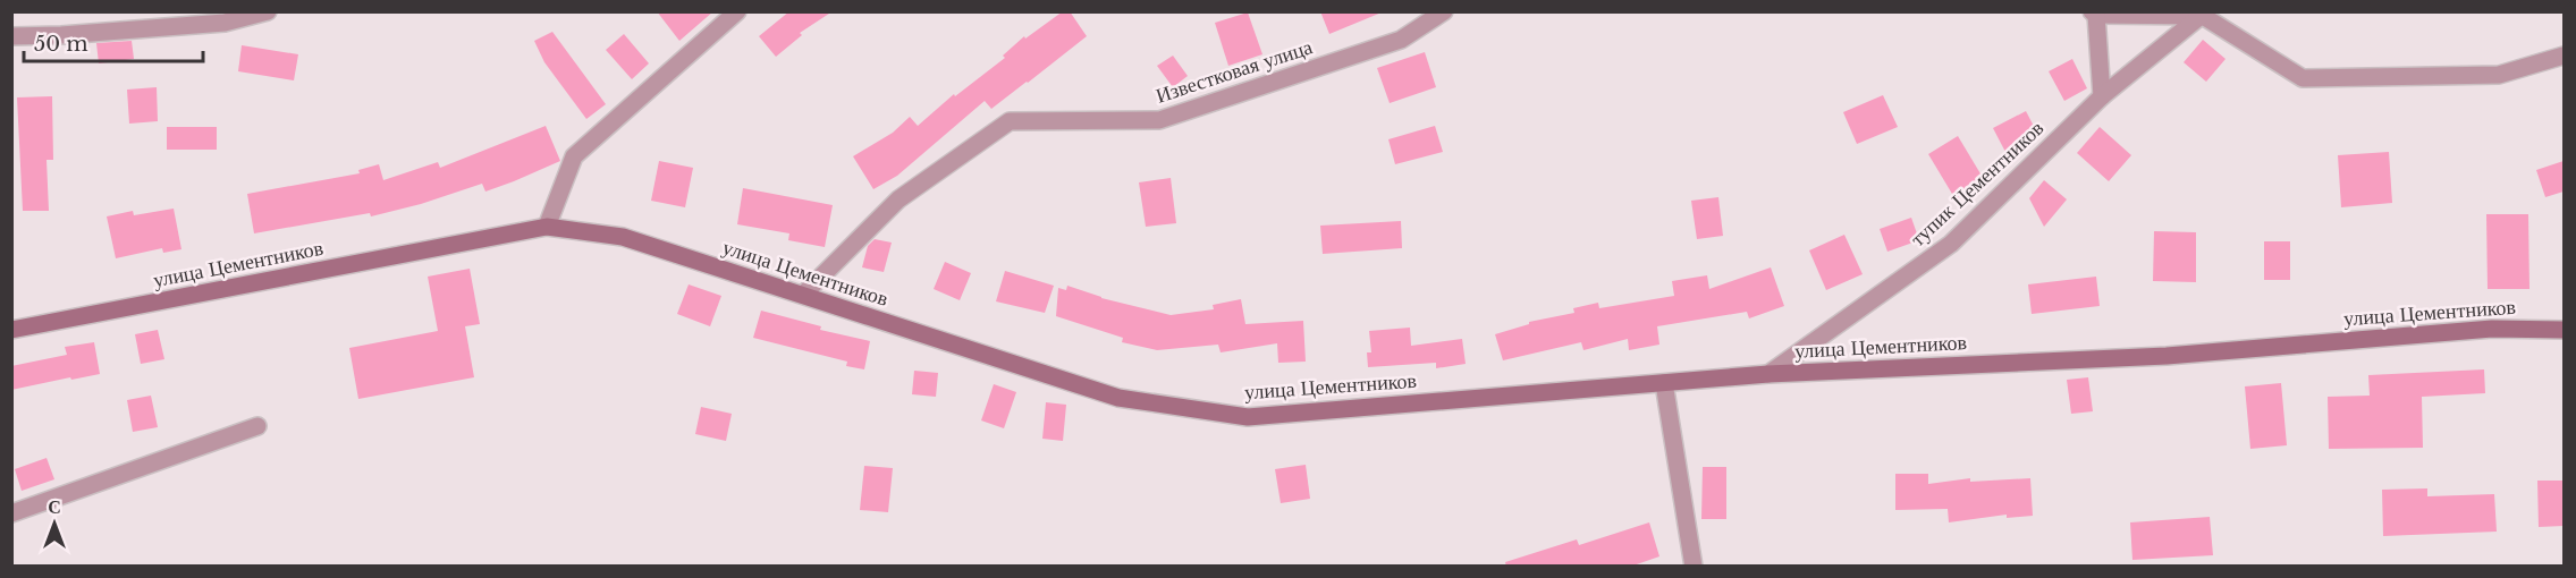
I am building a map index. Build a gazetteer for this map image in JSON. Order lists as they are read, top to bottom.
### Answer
{
  "streets": {
    "street": ["Известковая улица", "тупик Цементников", "улица Цементников"]
  },
  "crossings": [
    ["Известковая улица", "улица Цементников"],
    ["тупик Цементников", "улица Цементников"]
  ],
  "scale_bar": "50 m",
  "north": "top"
}
